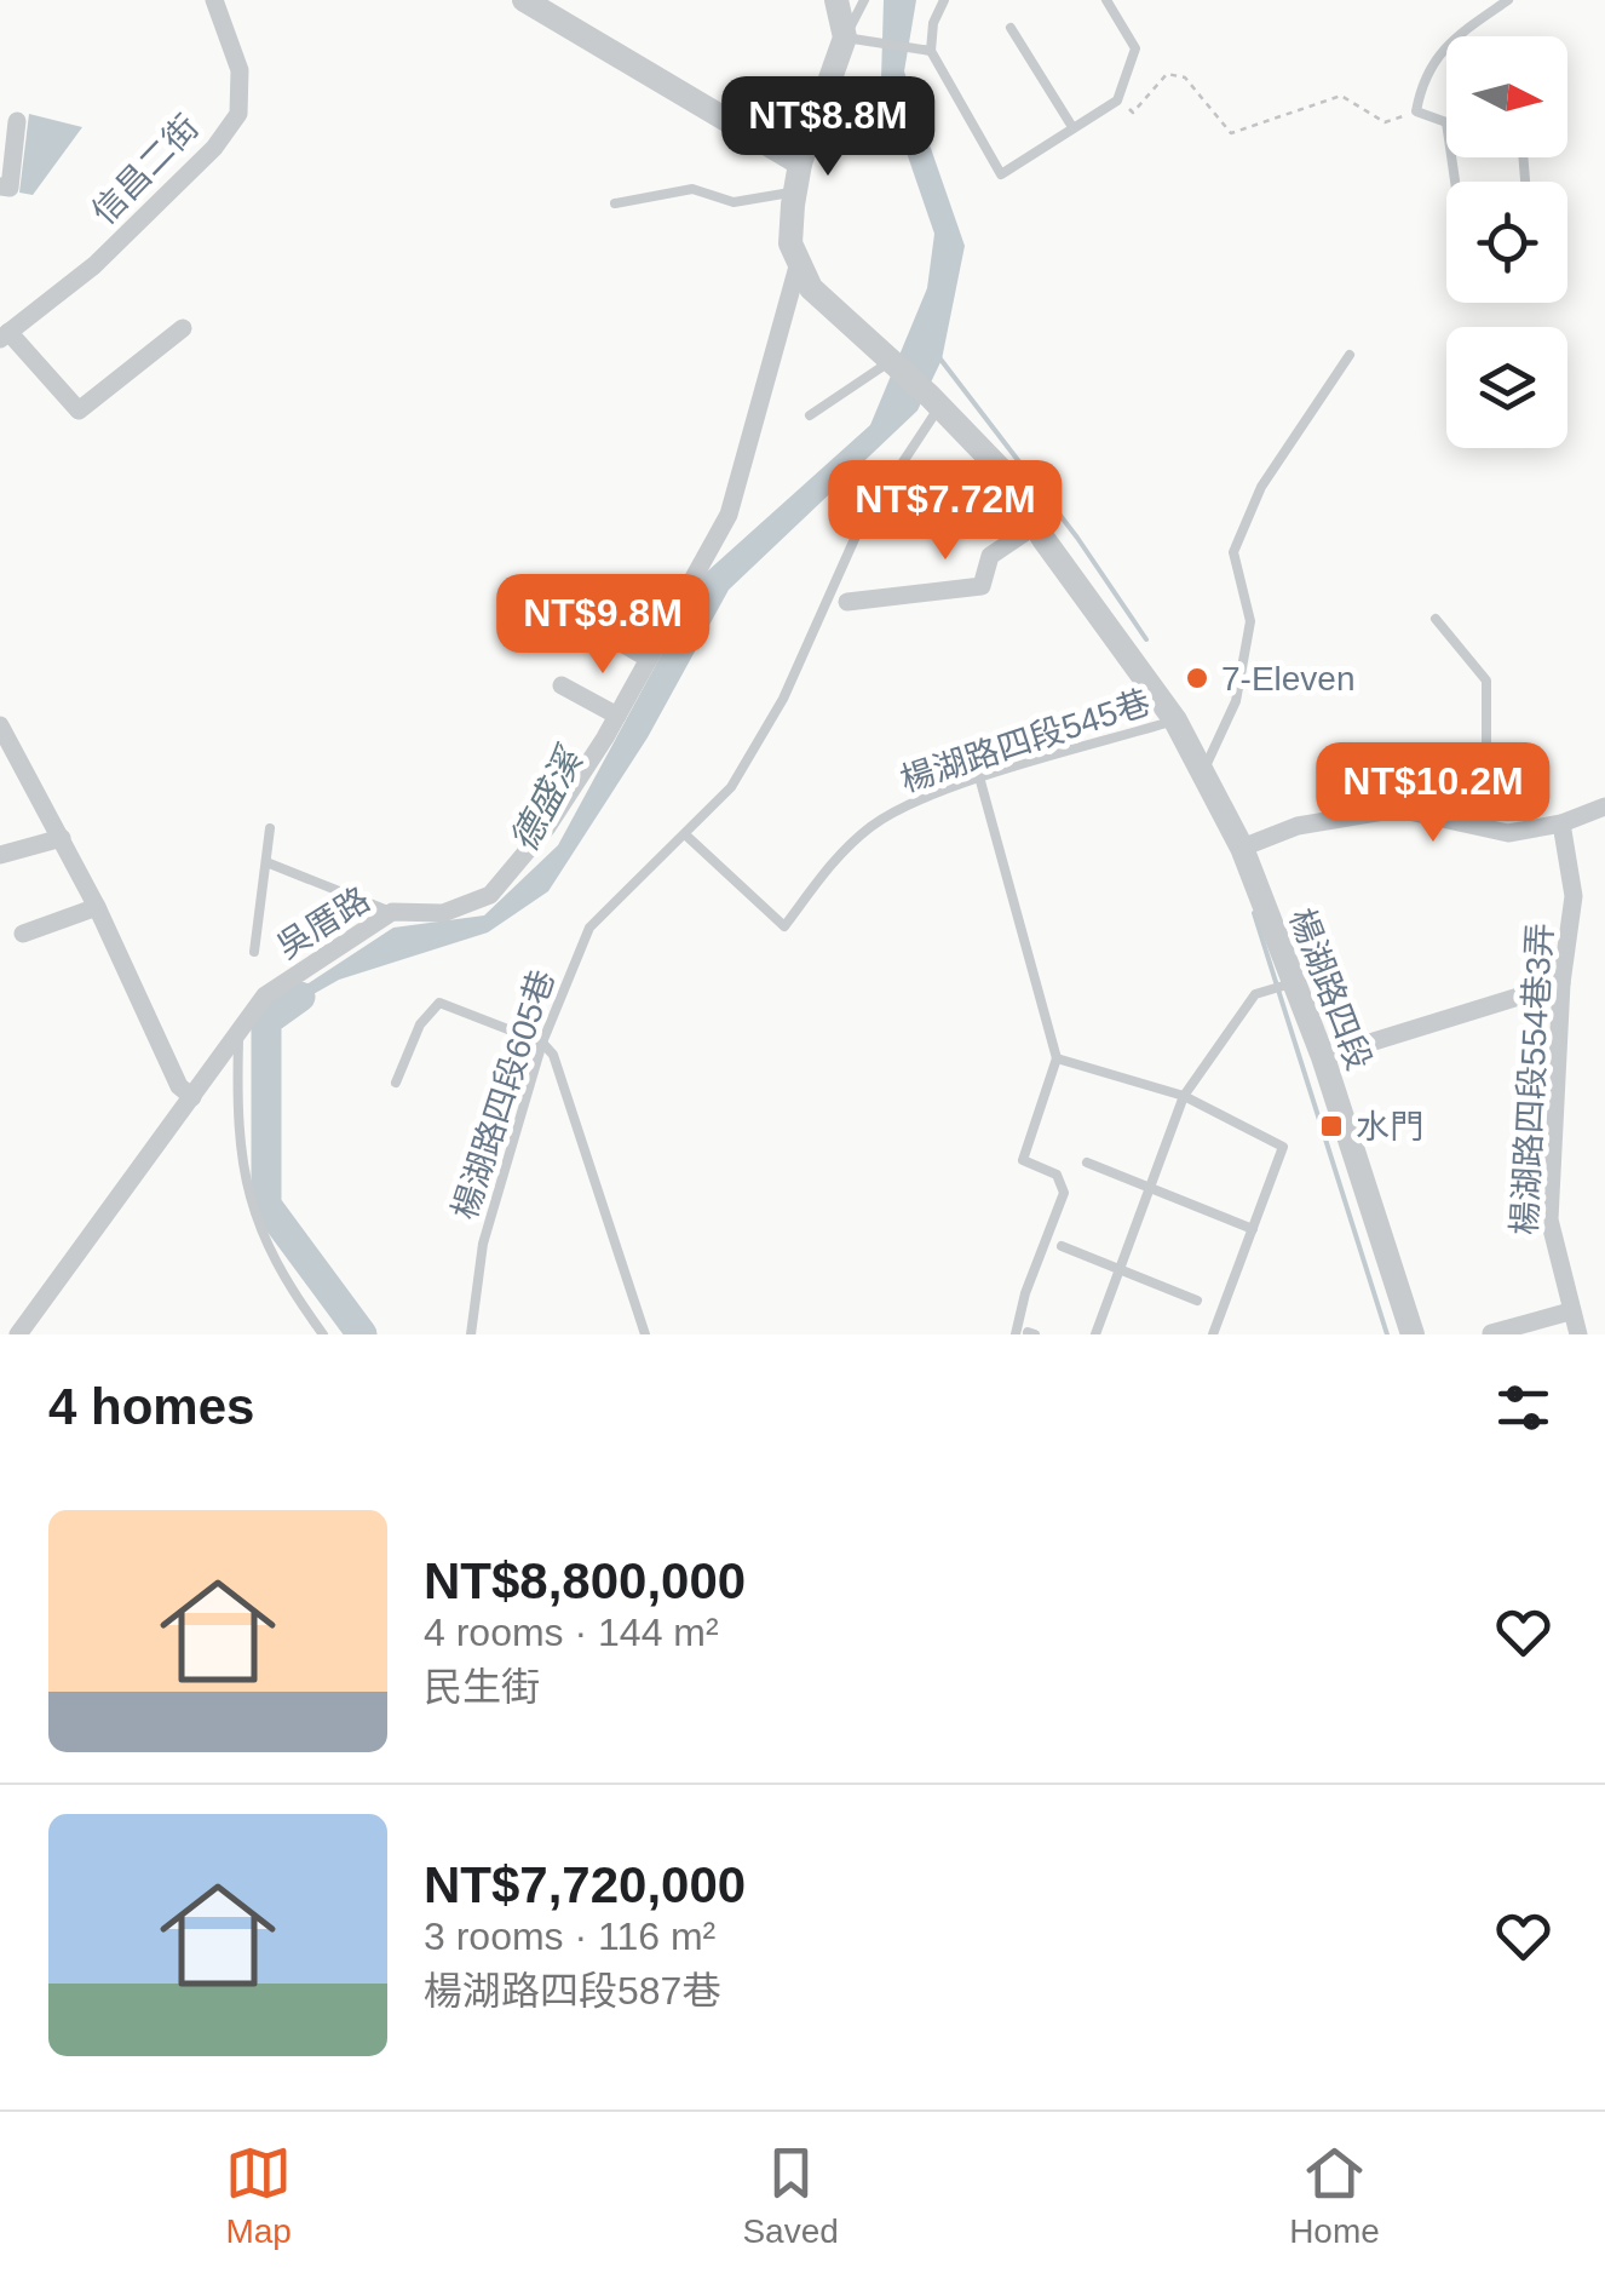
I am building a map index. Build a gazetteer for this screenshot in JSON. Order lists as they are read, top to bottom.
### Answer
{
  "streets": {
    "street": [
      "信昌二街",
      "吳厝路",
      "楊湖路四段",
      "楊湖路四段554巷3弄"
    ],
    "lane": ["楊湖路四段545巷", "楊湖路四段605巷"]
  },
  "crossings": [
    ["楊湖路四段545巷", "楊湖路四段"],
    ["楊湖路四段545巷", "楊湖路四段605巷"],
    ["吳厝路", "楊湖路四段"],
    ["楊湖路四段", "楊湖路四段605巷"]
  ],
  "water": ["德盛溪"],
  "places": {
    "other": ["7-Eleven"],
    "transit": ["水門"]
  },
  "north": "right",
  "page": {
    "price": [
      "NT$8.8M",
      "NT$7.72M",
      "NT$9.8M",
      "NT$10.2M"
    ],
    "heading": "4 homes",
    "list": [
      {
        "name": "NT$8,800,000",
        "note": "4 rooms · 144 m² · 民生街"
      },
      {
        "name": "NT$7,720,000",
        "note": "3 rooms · 116 m² · 楊湖路四段587巷"
      }
    ],
    "tabs": ["Map", "Saved", "Home"]
  }
}
